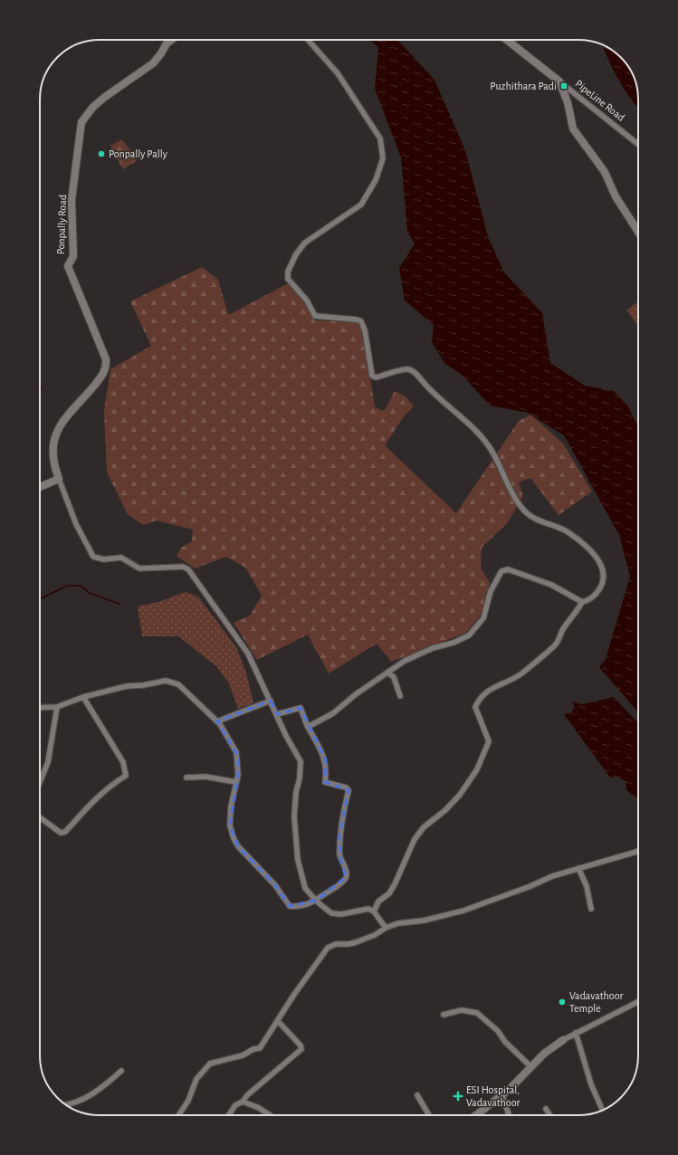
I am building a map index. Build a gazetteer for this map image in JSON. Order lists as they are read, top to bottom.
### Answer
{
  "streets": {
    "main road": ["Ponpally Road"],
    "street": ["PipeLine Road"]
  },
  "places": {
    "transit": ["Puzhithara Padi"],
    "other": ["Ponpally Pally", "Vadavathoor Temple"],
    "health": ["ESI Hospital, Vadavathoor"]
  }
}
